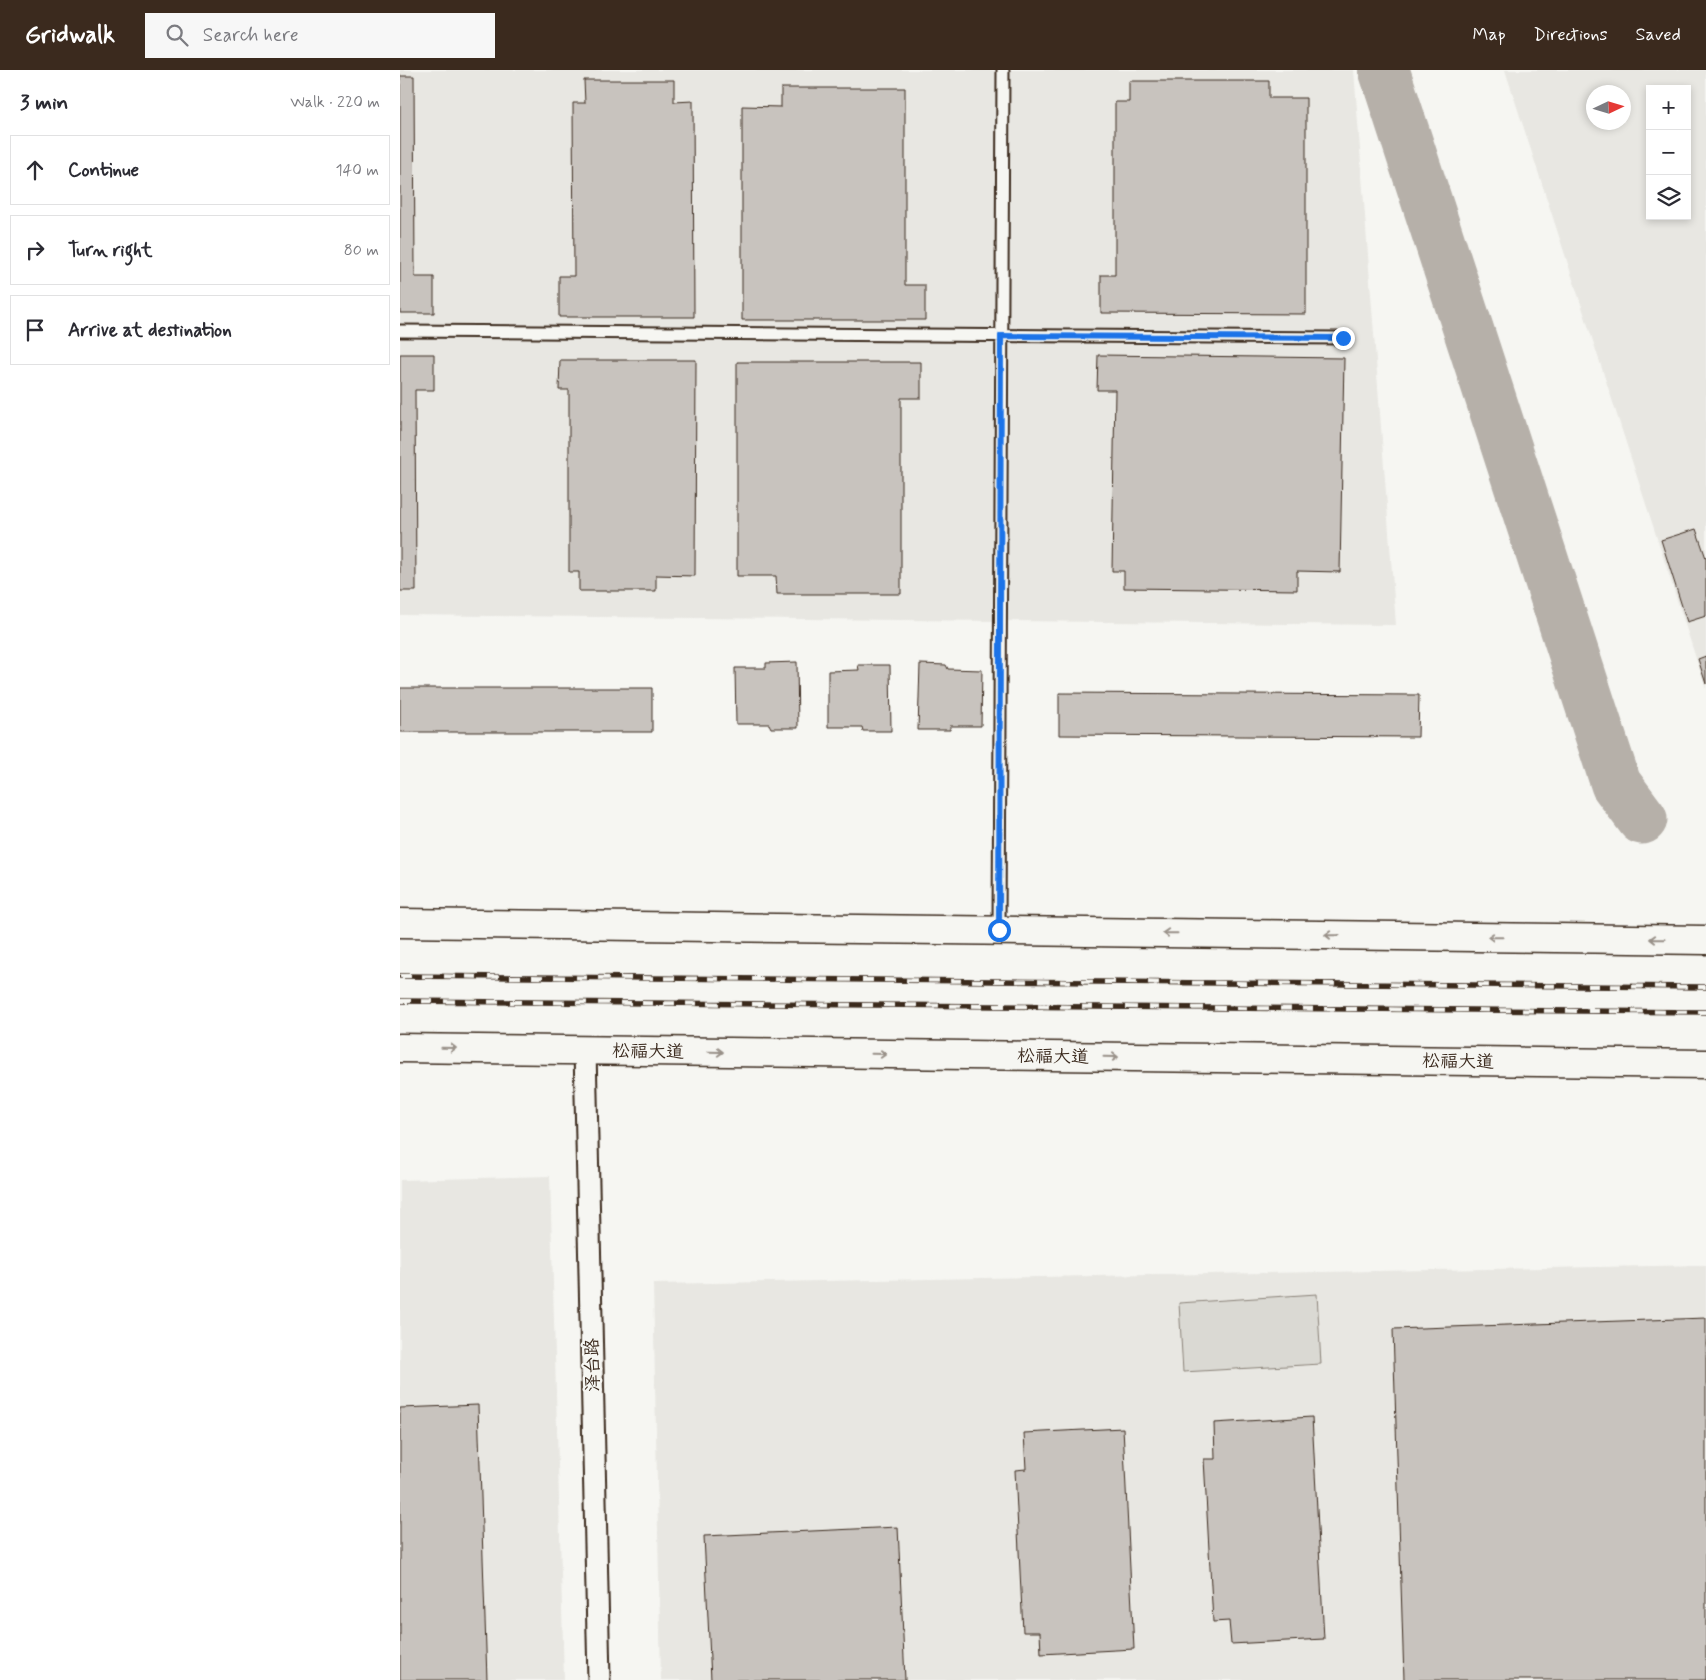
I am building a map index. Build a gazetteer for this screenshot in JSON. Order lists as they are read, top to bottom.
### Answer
{
  "streets": {
    "main road": ["松福大道"],
    "street": ["泽台路"]
  },
  "crossings": [
    ["松福大道", "泽台路"]
  ],
  "north": "right",
  "page": {
    "header": "Gridwalk",
    "search": "Search here",
    "nav": ["Map", "Directions", "Saved"],
    "heading": ["3 min", "Walk · 220 m"],
    "map_buttons": ["+", "−"],
    "list": [
      ["Continue", "140 m"],
      ["Turn right", "80 m"],
      "Arrive at destination"
    ]
  }
}
